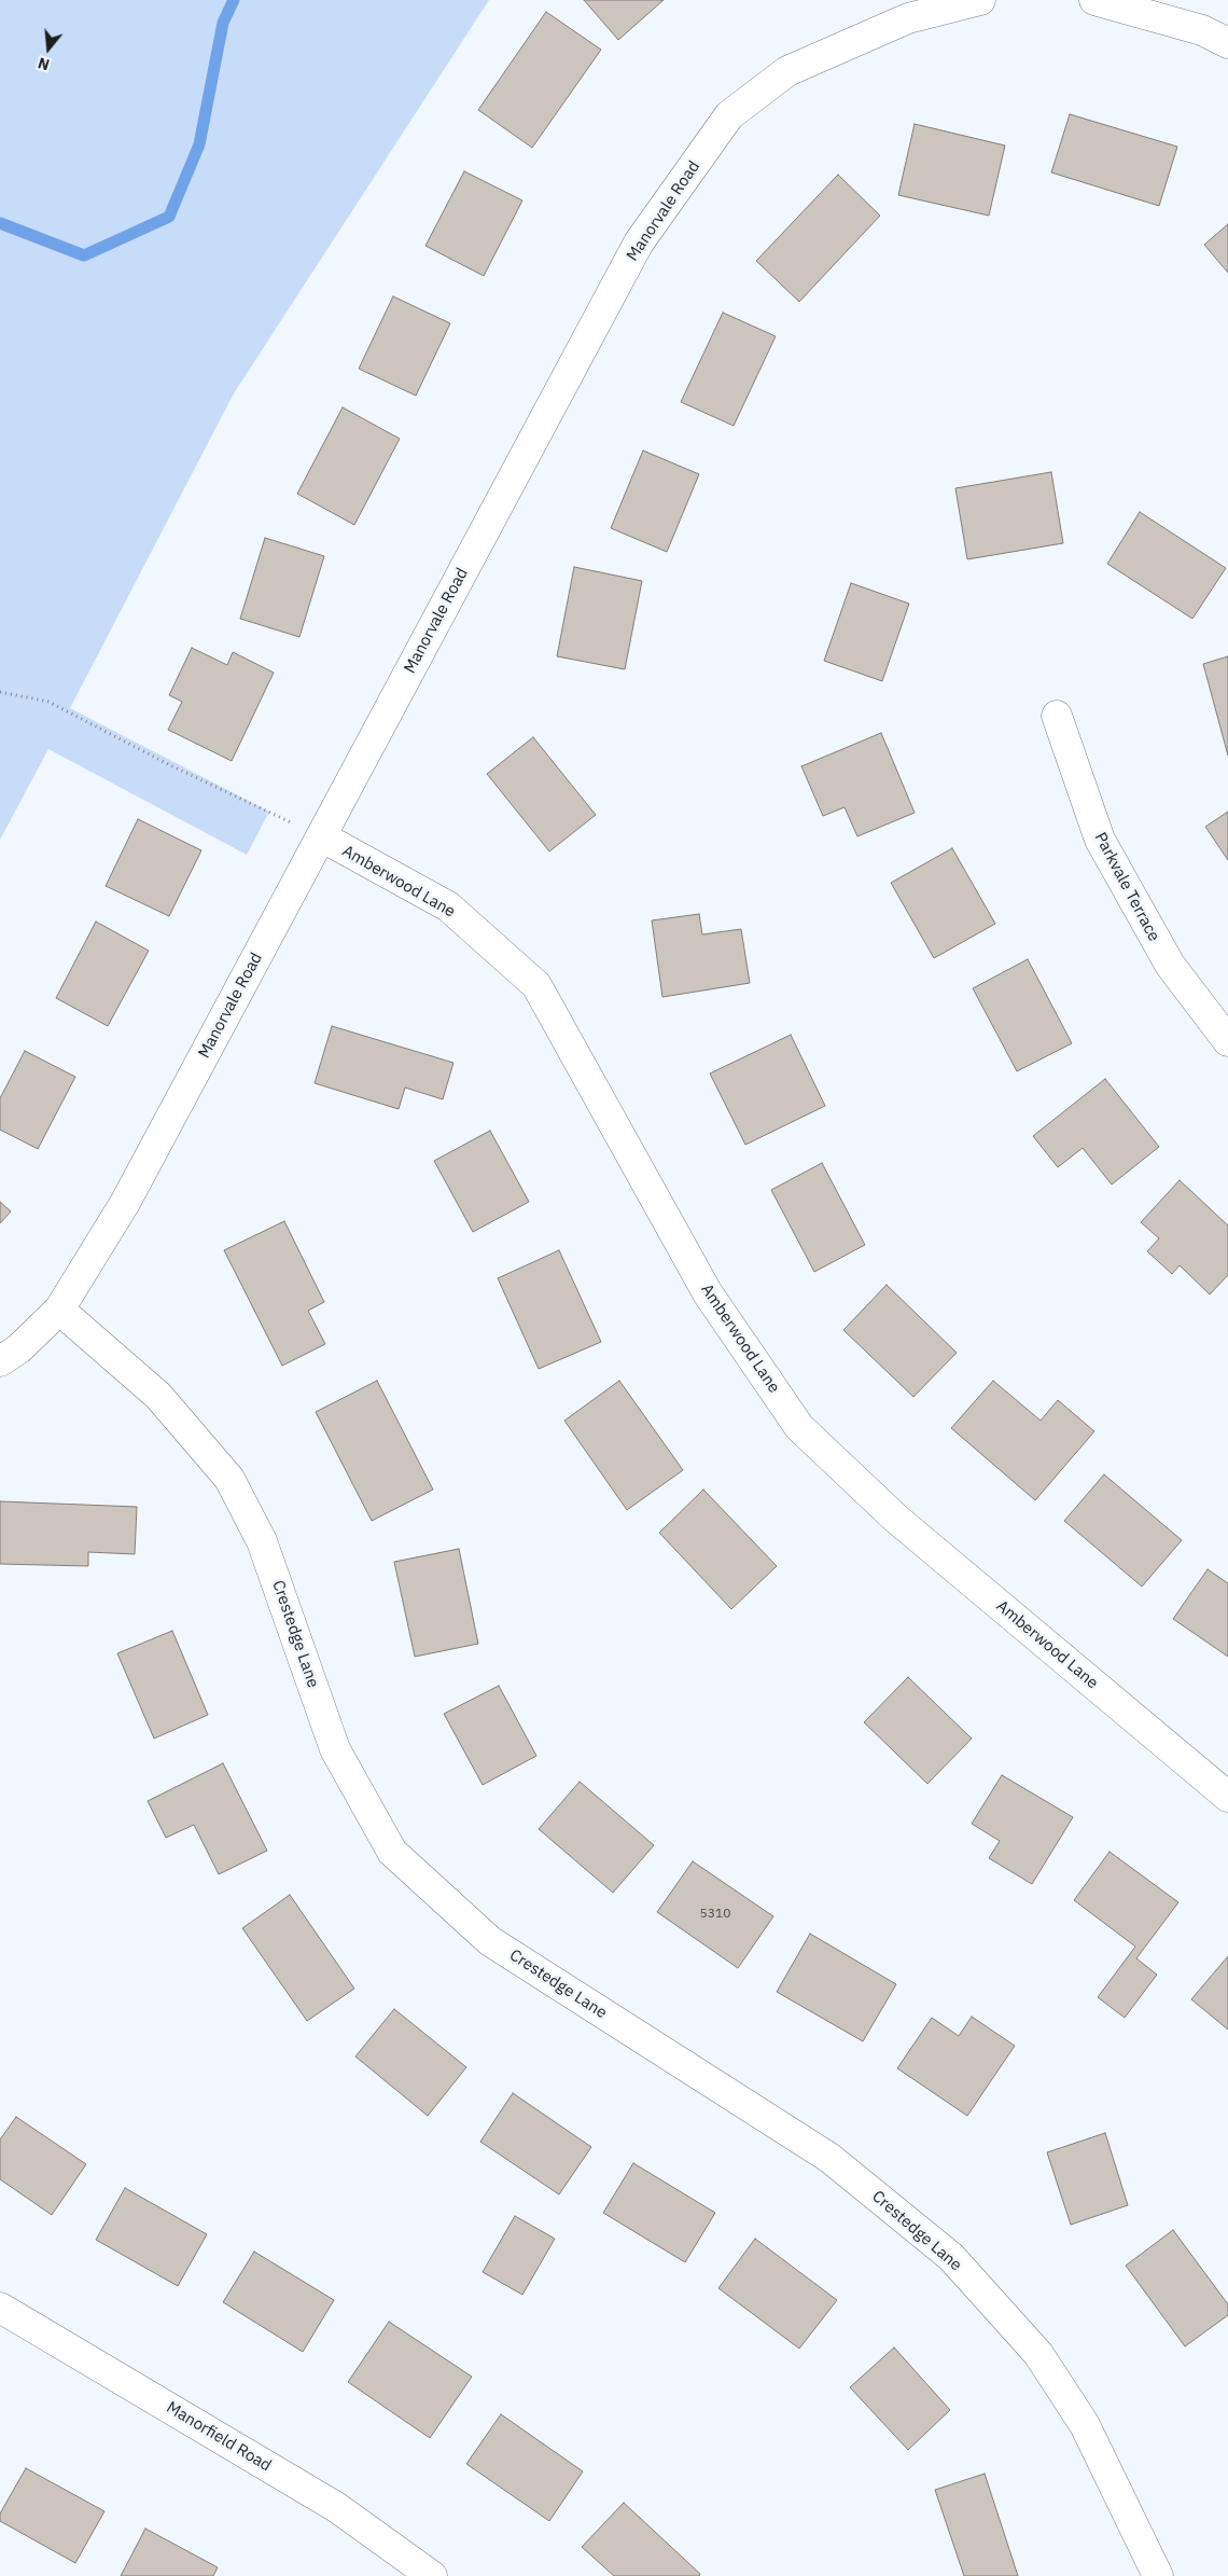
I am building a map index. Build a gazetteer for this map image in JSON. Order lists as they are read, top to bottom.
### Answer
{
  "streets": {
    "street": [
      "Manorvale Road",
      "Amberwood Lane",
      "Parkvale Terrace",
      "Crestedge Lane",
      "Manorfield Road"
    ]
  },
  "crossings": [
    ["Manorvale Road", "Amberwood Lane"],
    ["Manorvale Road", "Crestedge Lane"]
  ],
  "house_numbers": ["5310"],
  "north": "bottom"
}
